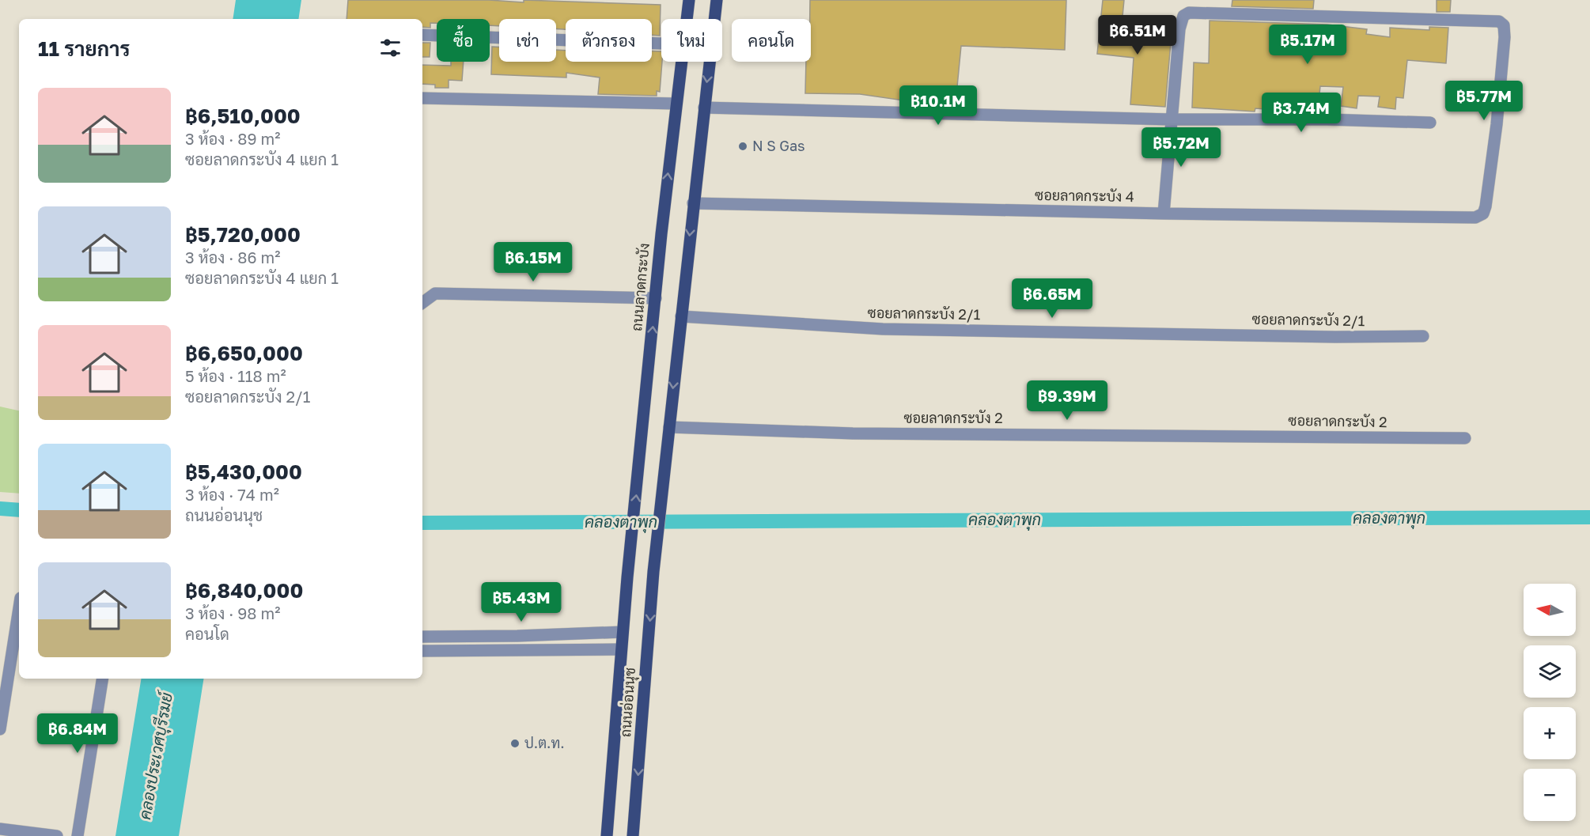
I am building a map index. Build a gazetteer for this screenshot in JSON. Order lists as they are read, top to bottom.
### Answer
{
  "streets": {
    "main road": ["ถนนลาดกระบัง", "ถนนอ่อนนุช"],
    "street": ["ซอยลาดกระบัง 4", "ซอยลาดกระบัง 2/1", "ซอยลาดกระบัง 2"]
  },
  "crossings": [
    ["ถนนลาดกระบัง", "ถนนอ่อนนุช"],
    ["ซอยลาดกระบัง 2", "ถนนอ่อนนุช"]
  ],
  "water": ["คลองตาพุก", "คลองประเวศบุรีรมย์"],
  "places": ["N S Gas", "ป.ต.ท."],
  "north": "left",
  "page": {
    "price": [
      "฿6.51M",
      "฿5.17M",
      "฿5.77M",
      "฿10.1M",
      "฿3.74M",
      "฿5.72M",
      "฿6.15M",
      "฿6.65M",
      "฿9.39M",
      "฿5.43M",
      "฿6.84M"
    ],
    "chip": [
      "ซื้อ",
      "เช่า",
      "ตัวกรอง",
      "ใหม่",
      "คอนโด"
    ],
    "heading": "11 รายการ",
    "list": [
      {
        "name": "฿6,510,000",
        "note": "3 ห้อง · 89 m² · ซอยลาดกระบัง 4 แยก 1"
      },
      {
        "name": "฿5,720,000",
        "note": "3 ห้อง · 86 m² · ซอยลาดกระบัง 4 แยก 1"
      },
      {
        "name": "฿6,650,000",
        "note": "5 ห้อง · 118 m² · ซอยลาดกระบัง 2/1"
      },
      {
        "name": "฿5,430,000",
        "note": "3 ห้อง · 74 m² · ถนนอ่อนนุช"
      },
      {
        "name": "฿6,840,000",
        "note": "3 ห้อง · 98 m² · คอนโด"
      }
    ],
    "map_buttons": ["+", "−"]
  }
}
